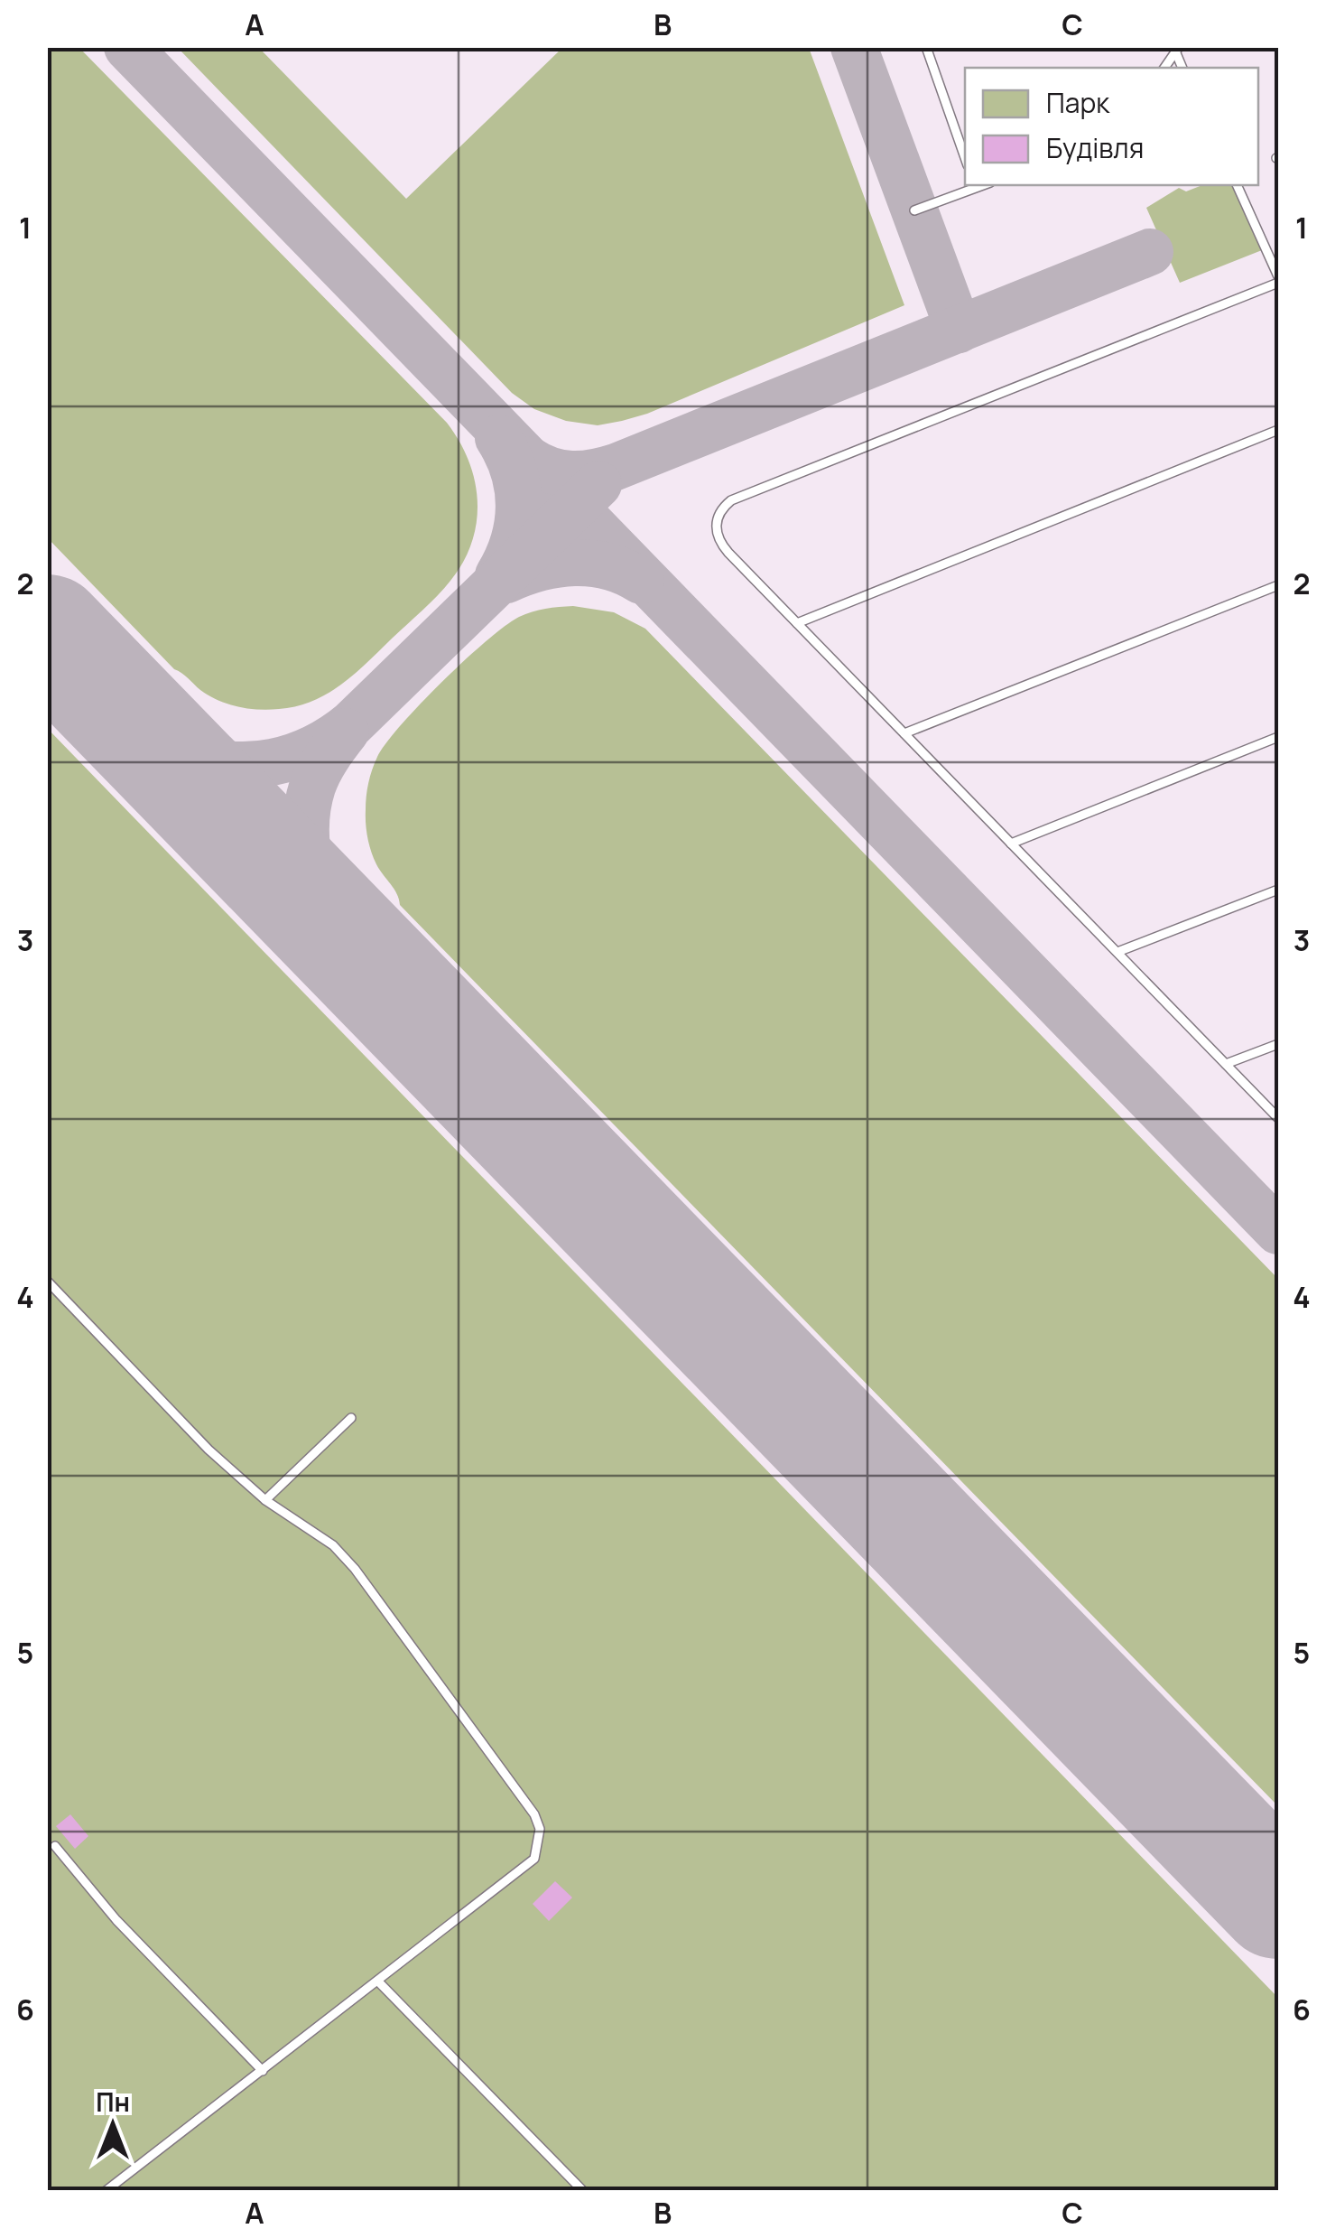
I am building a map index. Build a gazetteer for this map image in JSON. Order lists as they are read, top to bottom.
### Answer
{
  "legend": ["Парк", "Будівля"],
  "north": "top",
  "grid": {
    "columns": ["A", "B", "C"],
    "rows": [
      "1",
      "2",
      "3",
      "4",
      "5",
      "6"
    ]
  }
}
